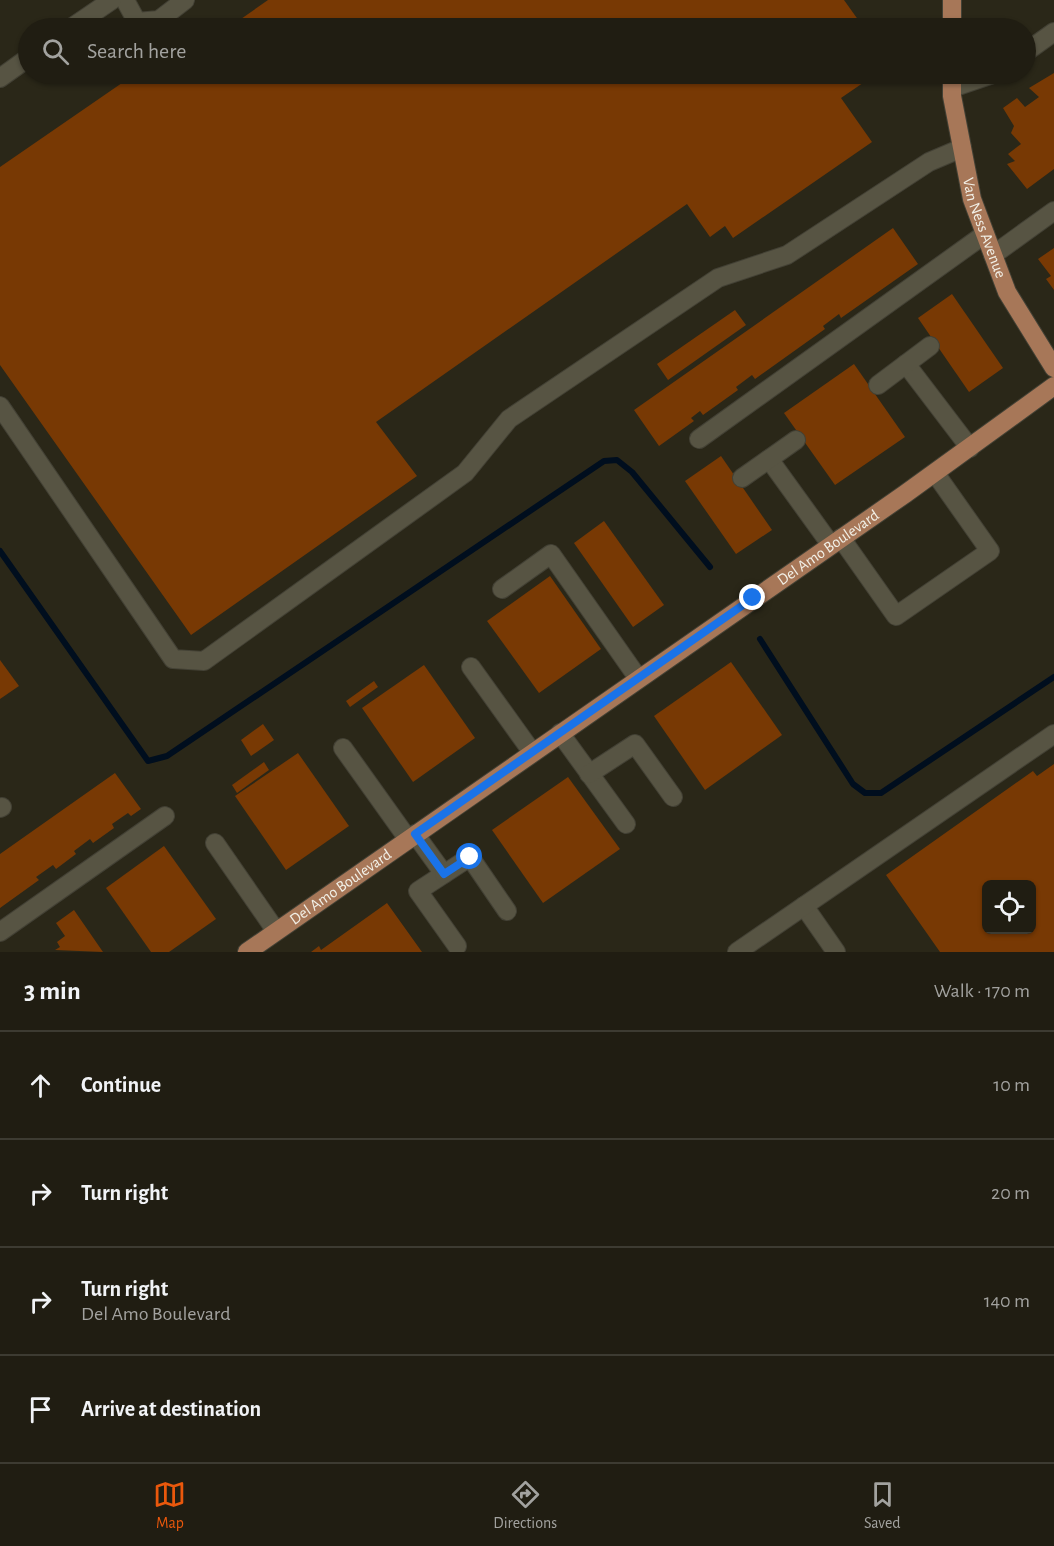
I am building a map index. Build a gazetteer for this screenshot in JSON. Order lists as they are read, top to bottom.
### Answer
{
  "streets": {
    "main road": ["Van Ness Avenue", "Del Amo Boulevard"]
  },
  "page": {
    "search": "Search here",
    "heading": ["3 min", "Walk · 170 m"],
    "list": [
      ["Continue", "10 m"],
      ["Turn right", "20 m"],
      ["Turn right", "Del Amo Boulevard", "140 m"],
      "Arrive at destination"
    ],
    "nav": ["Map", "Directions", "Saved"]
  }
}
